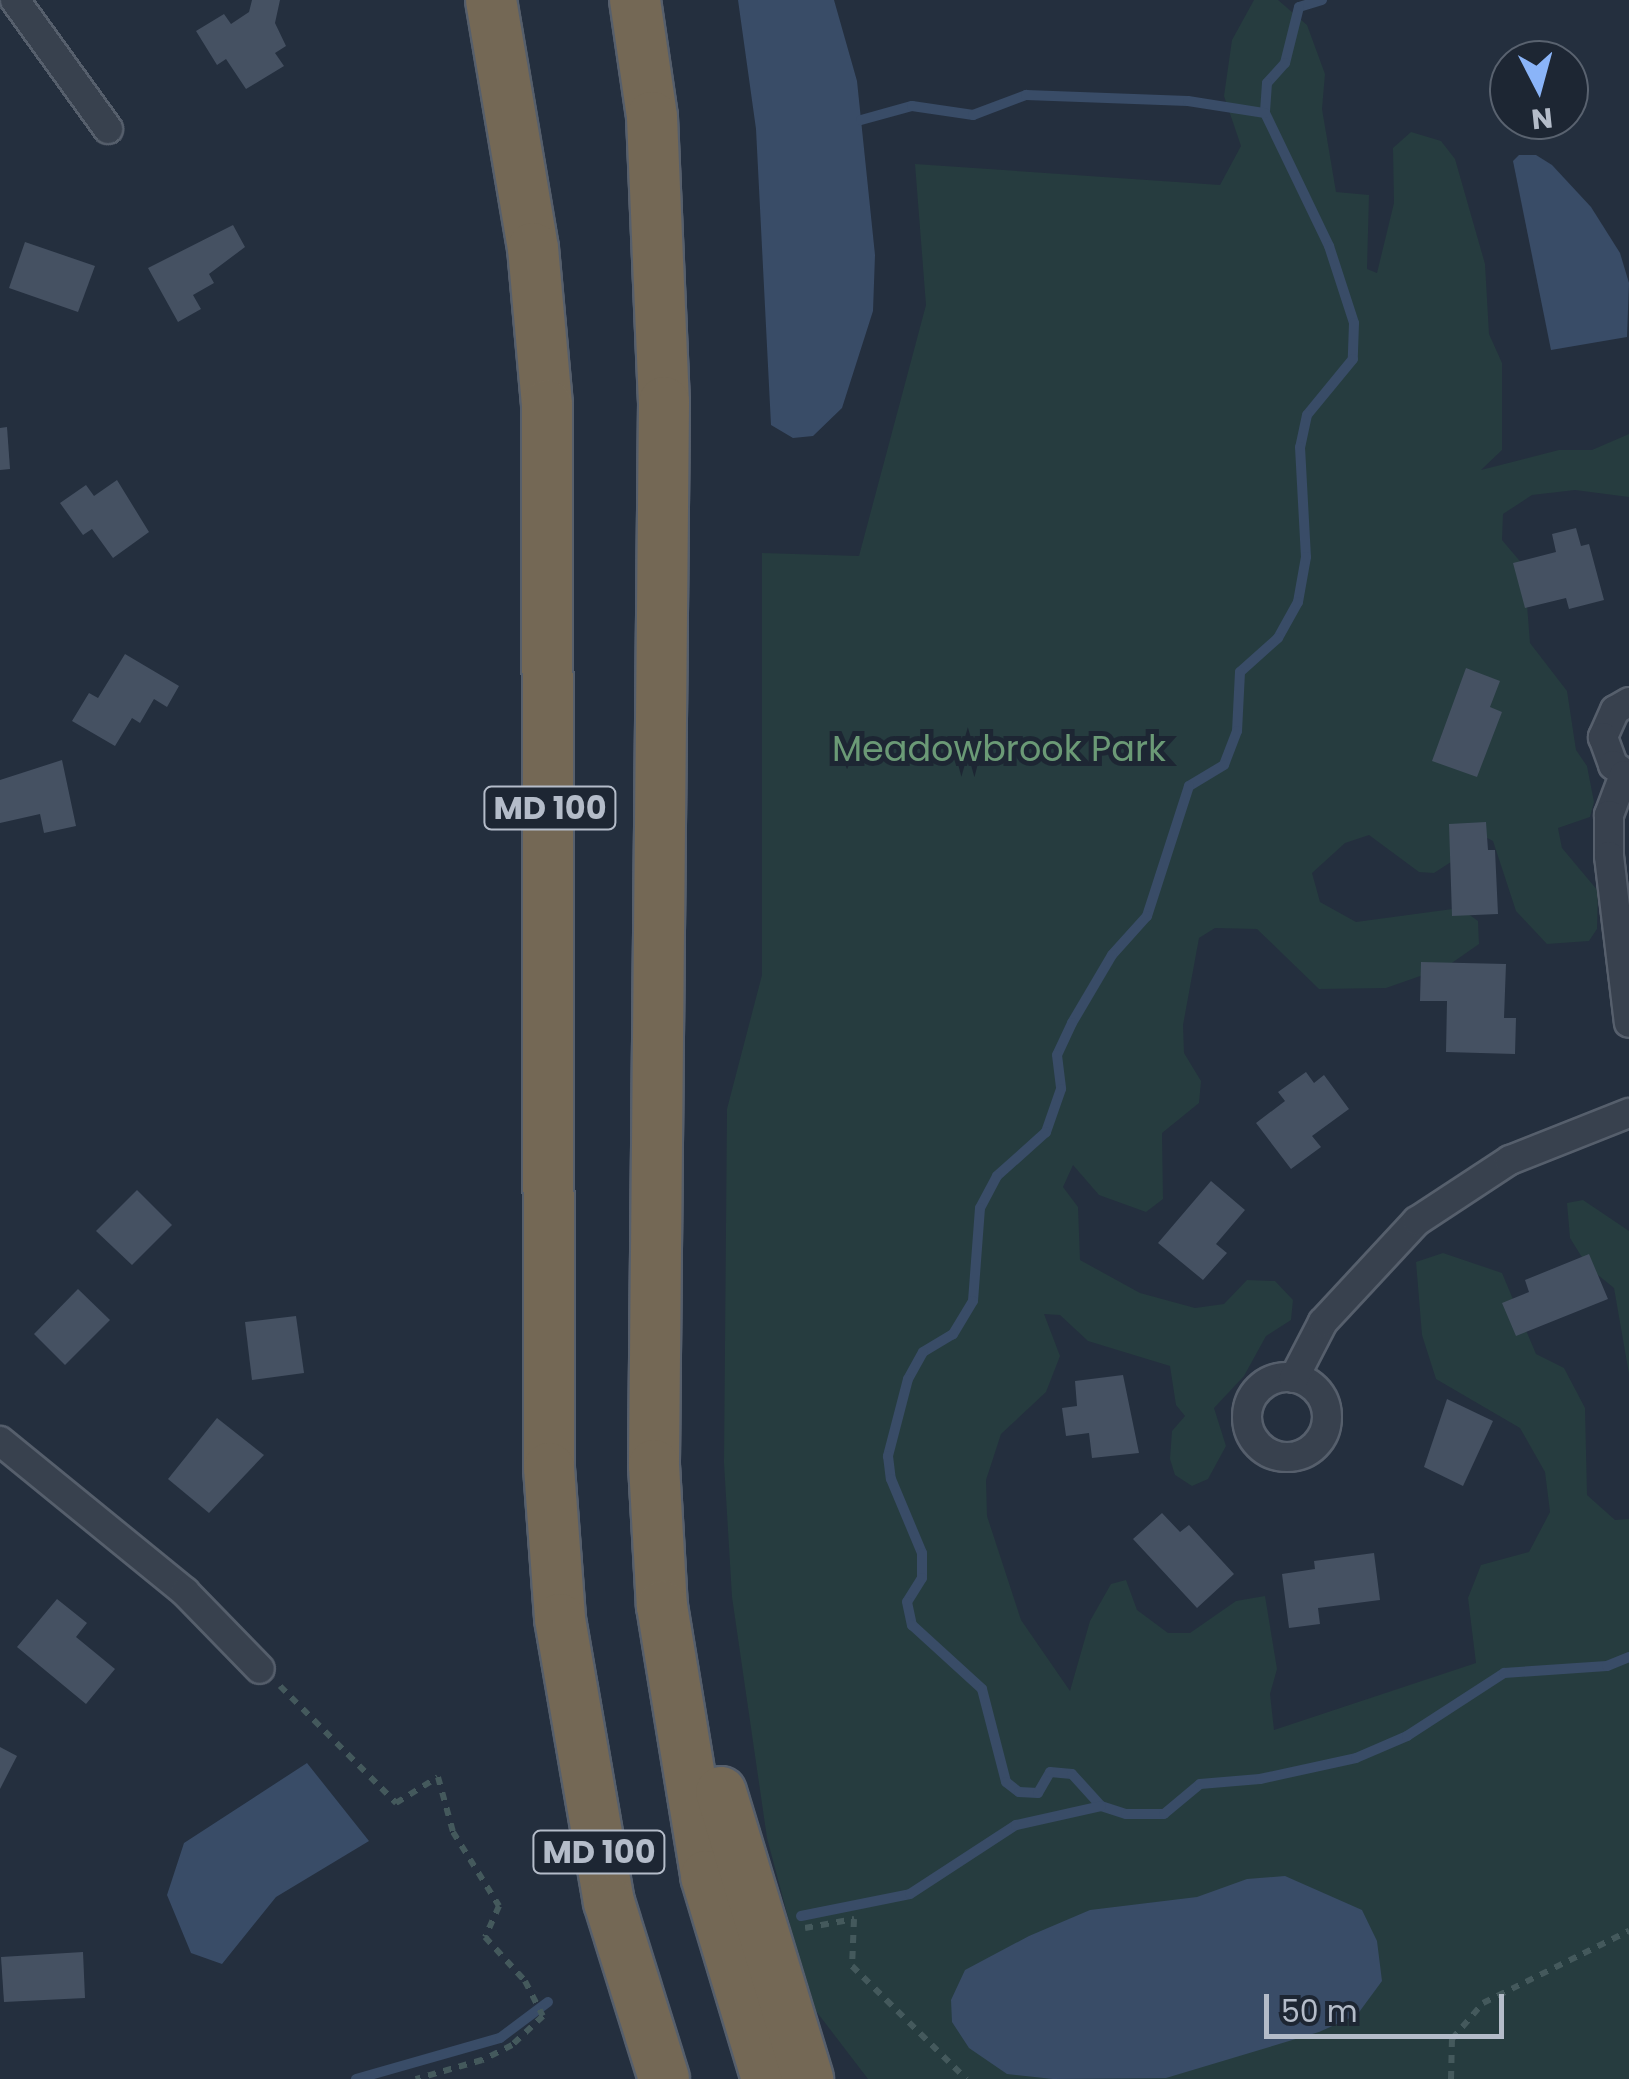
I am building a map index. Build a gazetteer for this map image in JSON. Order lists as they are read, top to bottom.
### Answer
{
  "streets": {
    "highway": ["MD 100"]
  },
  "parks": ["Meadowbrook Park"],
  "scale_bar": "50 m",
  "north": "bottom"
}
